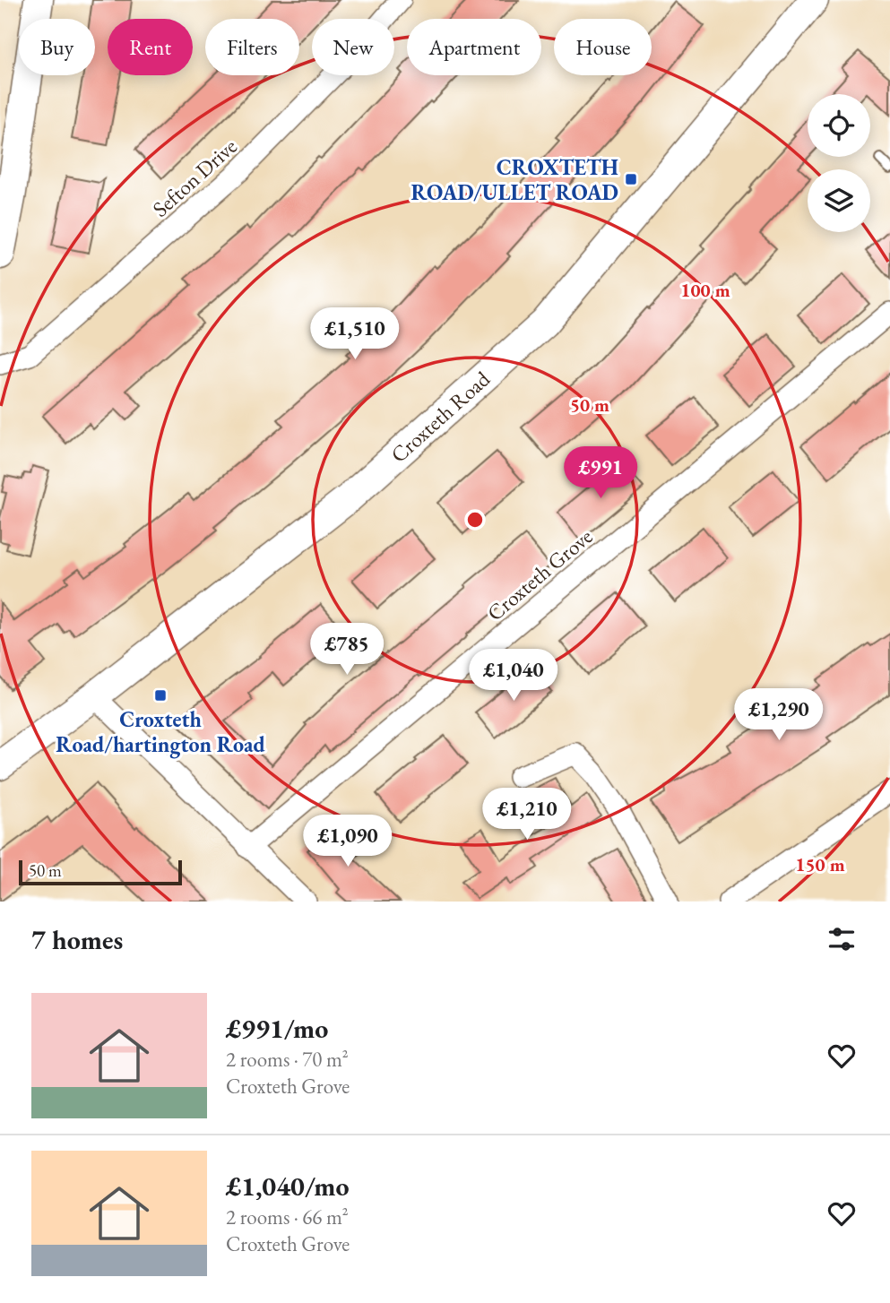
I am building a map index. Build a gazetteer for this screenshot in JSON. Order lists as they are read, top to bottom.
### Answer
{
  "streets": {
    "main road": ["Croxteth Road"],
    "street": ["Sefton Drive", "Croxteth Grove"]
  },
  "places": {
    "transit": ["CROXTETH ROAD/ULLET ROAD", "Croxteth Road/hartington Road"]
  },
  "scale_bar": "50 m",
  "page": {
    "chip": [
      "Buy",
      "Rent",
      "Filters",
      "New",
      "Apartment",
      "House"
    ],
    "price": [
      "£1,510",
      "£991",
      "£785",
      "£1,040",
      "£1,290",
      "£1,210",
      "£1,090"
    ],
    "scale": "50 m",
    "heading": "7 homes",
    "list": [
      {
        "name": "£991/mo",
        "note": "2 rooms · 70 m² · Croxteth Grove"
      },
      {
        "name": "£1,040/mo",
        "note": "2 rooms · 66 m² · Croxteth Grove"
      }
    ]
  },
  "rings": ["100 m", "50 m", "150 m"]
}
